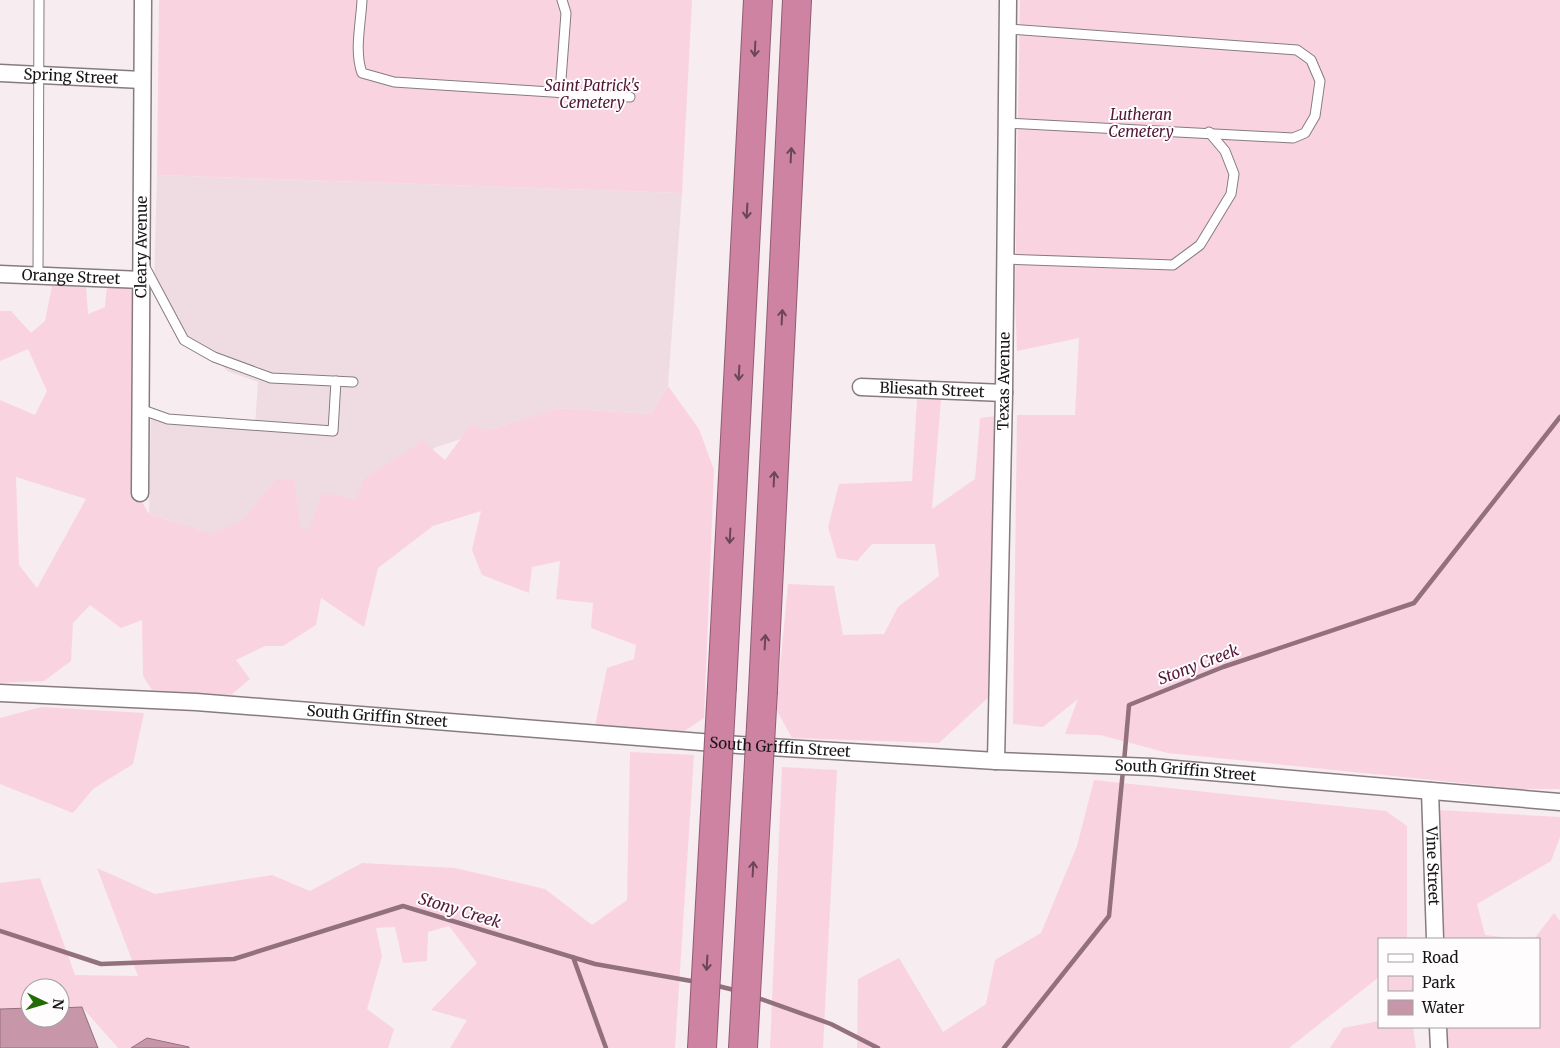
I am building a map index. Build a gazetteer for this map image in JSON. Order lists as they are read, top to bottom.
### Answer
{
  "streets": {
    "street": [
      "Spring Street",
      "Cleary Avenue",
      "Orange Street",
      "Texas Avenue",
      "Bliesath Street",
      "South Griffin Street",
      "Vine Street"
    ]
  },
  "crossings": [
    ["Spring Street", "Cleary Avenue"],
    ["Cleary Avenue", "Orange Street"],
    ["Texas Avenue", "Bliesath Street"],
    ["Texas Avenue", "South Griffin Street"],
    ["South Griffin Street", "Vine Street"]
  ],
  "water": ["Stony Creek"],
  "parks": ["Saint Patrick's Cemetery", "Lutheran Cemetery"],
  "legend": ["Road", "Park", "Water"],
  "north": "right"
}
